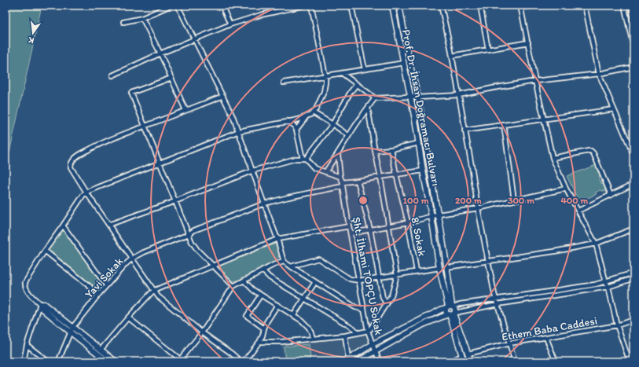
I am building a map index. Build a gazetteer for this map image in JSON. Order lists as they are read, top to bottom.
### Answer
{
  "streets": {
    "main road": ["Prof. Dr. İhsan Doğramacı Bulvarı"],
    "street": [
      "8. Sokak",
      "Şht. İlhami TOPÇU Sokak",
      "Yavi Sokak",
      "Ethem Baba Caddesi"
    ]
  },
  "crossings": [
    ["Prof. Dr. İhsan Doğramacı Bulvarı", "Yavi Sokak"],
    ["8. Sokak", "Yavi Sokak"],
    ["Şht. İlhami TOPÇU Sokak", "Yavi Sokak"]
  ],
  "north": "bottom",
  "rings": [
    "100 m",
    "200 m",
    "300 m",
    "400 m"
  ]
}
